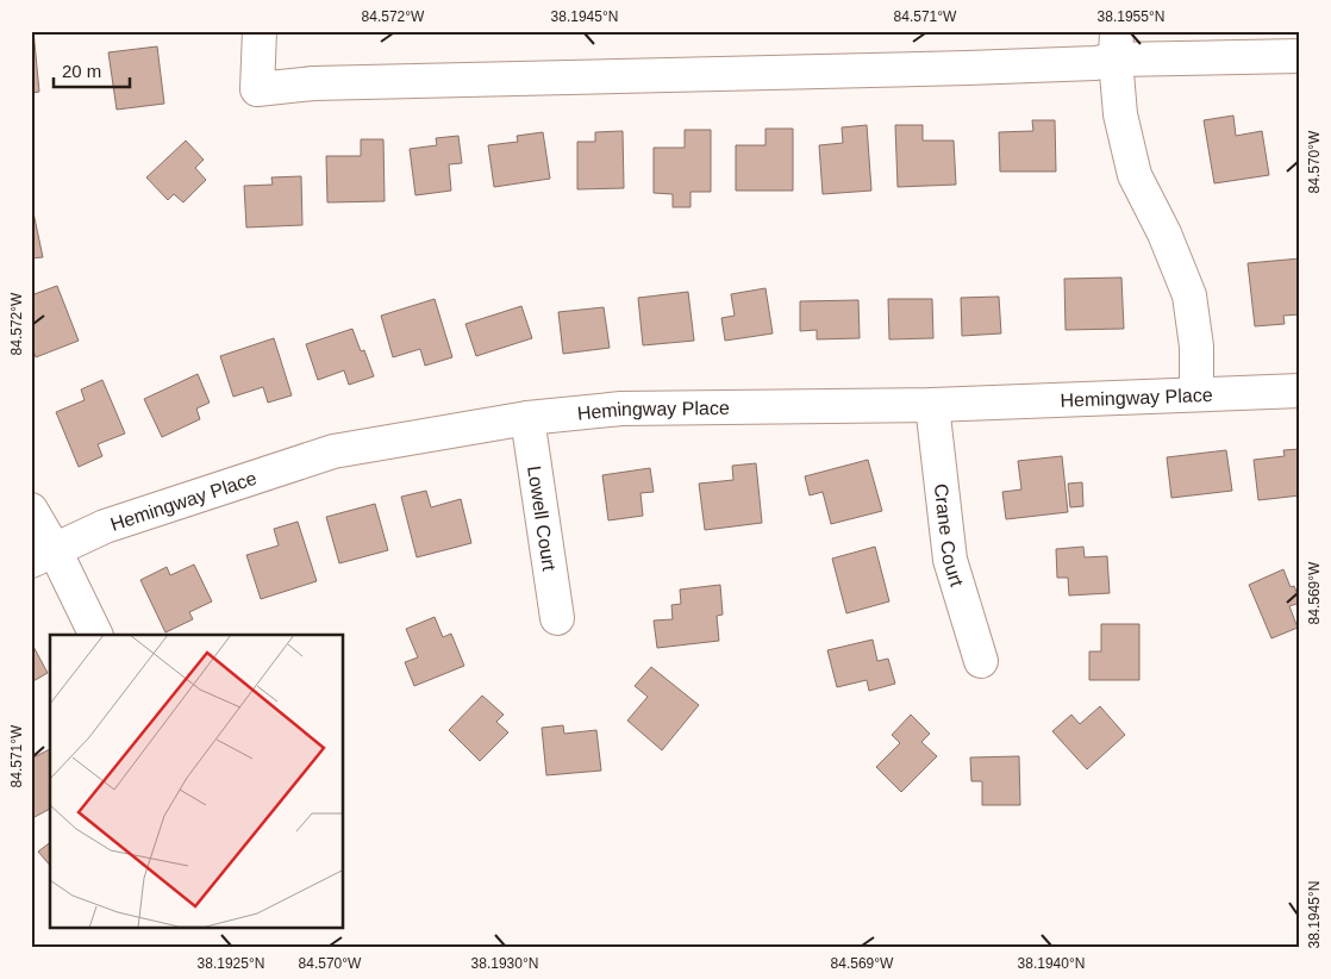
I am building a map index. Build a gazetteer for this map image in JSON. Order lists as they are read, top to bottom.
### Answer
{
  "streets": {
    "street": ["Hemingway Place", "Lowell Court", "Crane Court"]
  },
  "crossings": [
    ["Hemingway Place", "Lowell Court"],
    ["Hemingway Place", "Crane Court"]
  ],
  "scale_bar": "20 m",
  "coordinates": [
    "84.572°W",
    "38.1945°N",
    "84.571°W",
    "38.1955°N",
    "84.570°W",
    "84.569°W",
    "38.1925°N",
    "38.1930°N",
    "38.1940°N"
  ]
}
